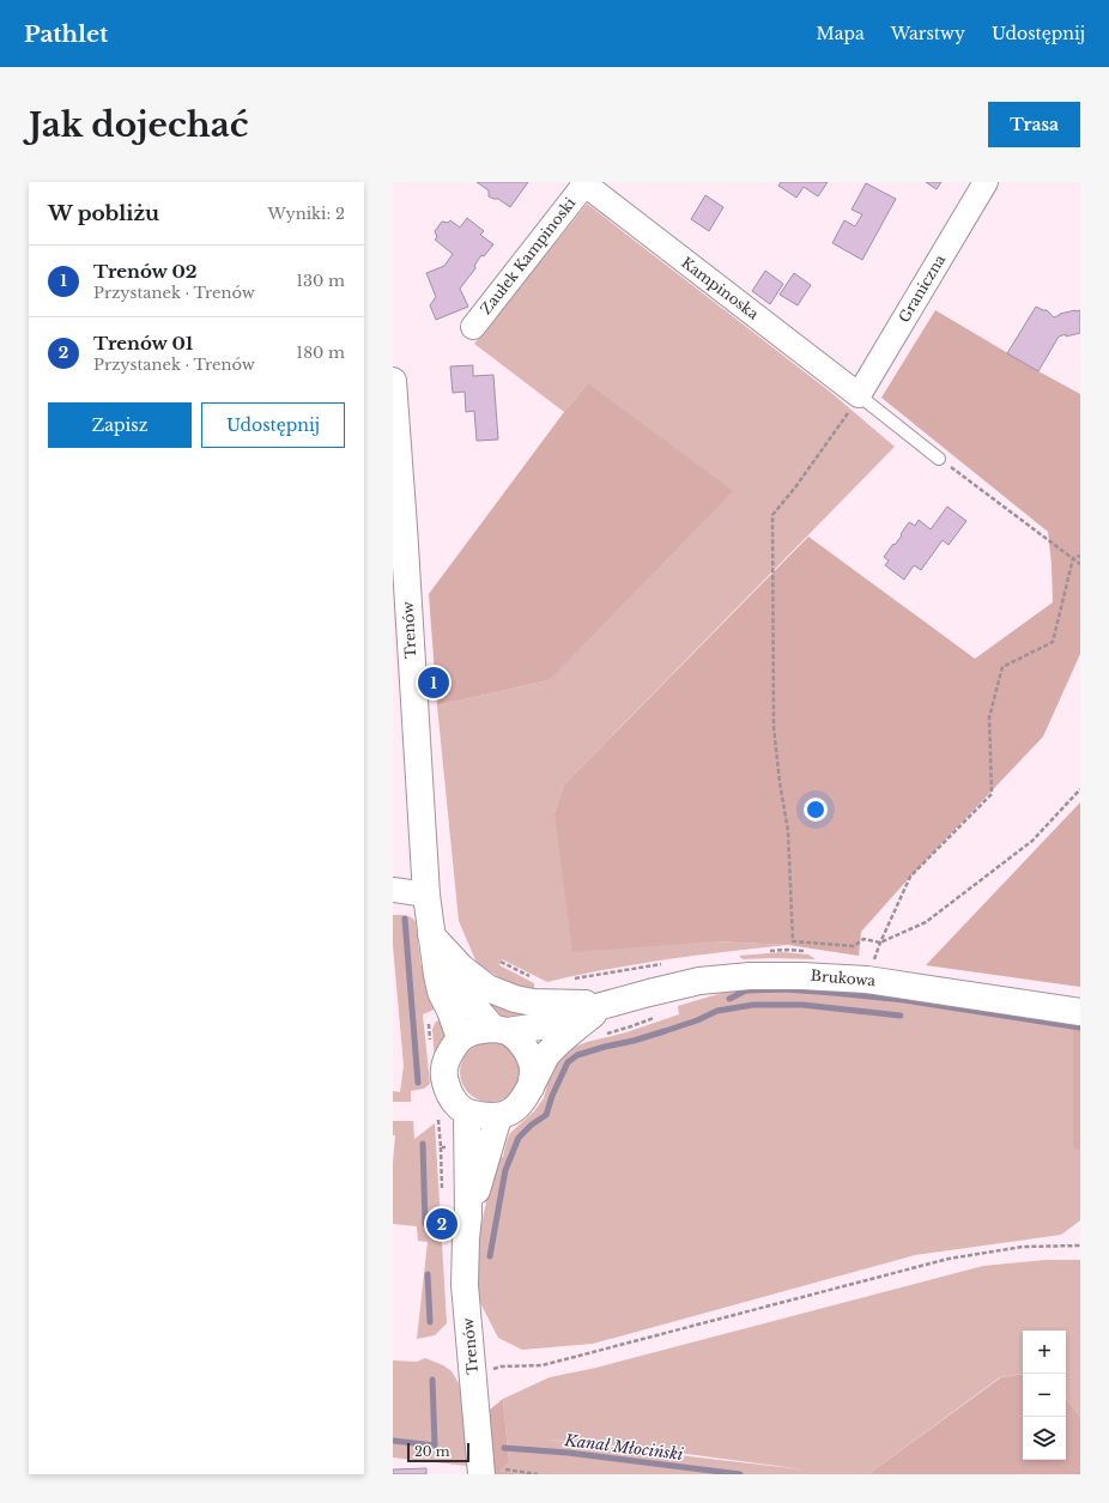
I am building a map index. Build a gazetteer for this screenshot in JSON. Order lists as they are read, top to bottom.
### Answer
{
  "streets": {
    "main road": ["Trenów", "Brukowa"],
    "street": ["Zaułek Kampinoski", "Kampinoska", "Graniczna"]
  },
  "crossings": [
    ["Zaułek Kampinoski", "Kampinoska"],
    ["Kampinoska", "Graniczna"],
    ["Trenów", "Brukowa"]
  ],
  "water": ["Kanał Młociński"],
  "scale_bar": "20 m",
  "page": {
    "header": "Pathlet",
    "nav": ["Mapa", "Warstwy", "Udostępnij"],
    "buttons": [
      "Trasa",
      ["Zapisz", "Udostępnij"]
    ],
    "title": "Jak dojechać",
    "heading": ["W pobliżu", "Wyniki: 2"],
    "list": [
      {
        "mark": "1",
        "name": "Trenów 02",
        "note": "Przystanek · Trenów",
        "value": "130 m"
      },
      {
        "mark": "2",
        "name": "Trenów 01",
        "note": "Przystanek · Trenów",
        "value": "180 m"
      }
    ],
    "pins": ["1", "2"],
    "map_buttons": ["+", "−"],
    "scale": "20 m"
  }
}
